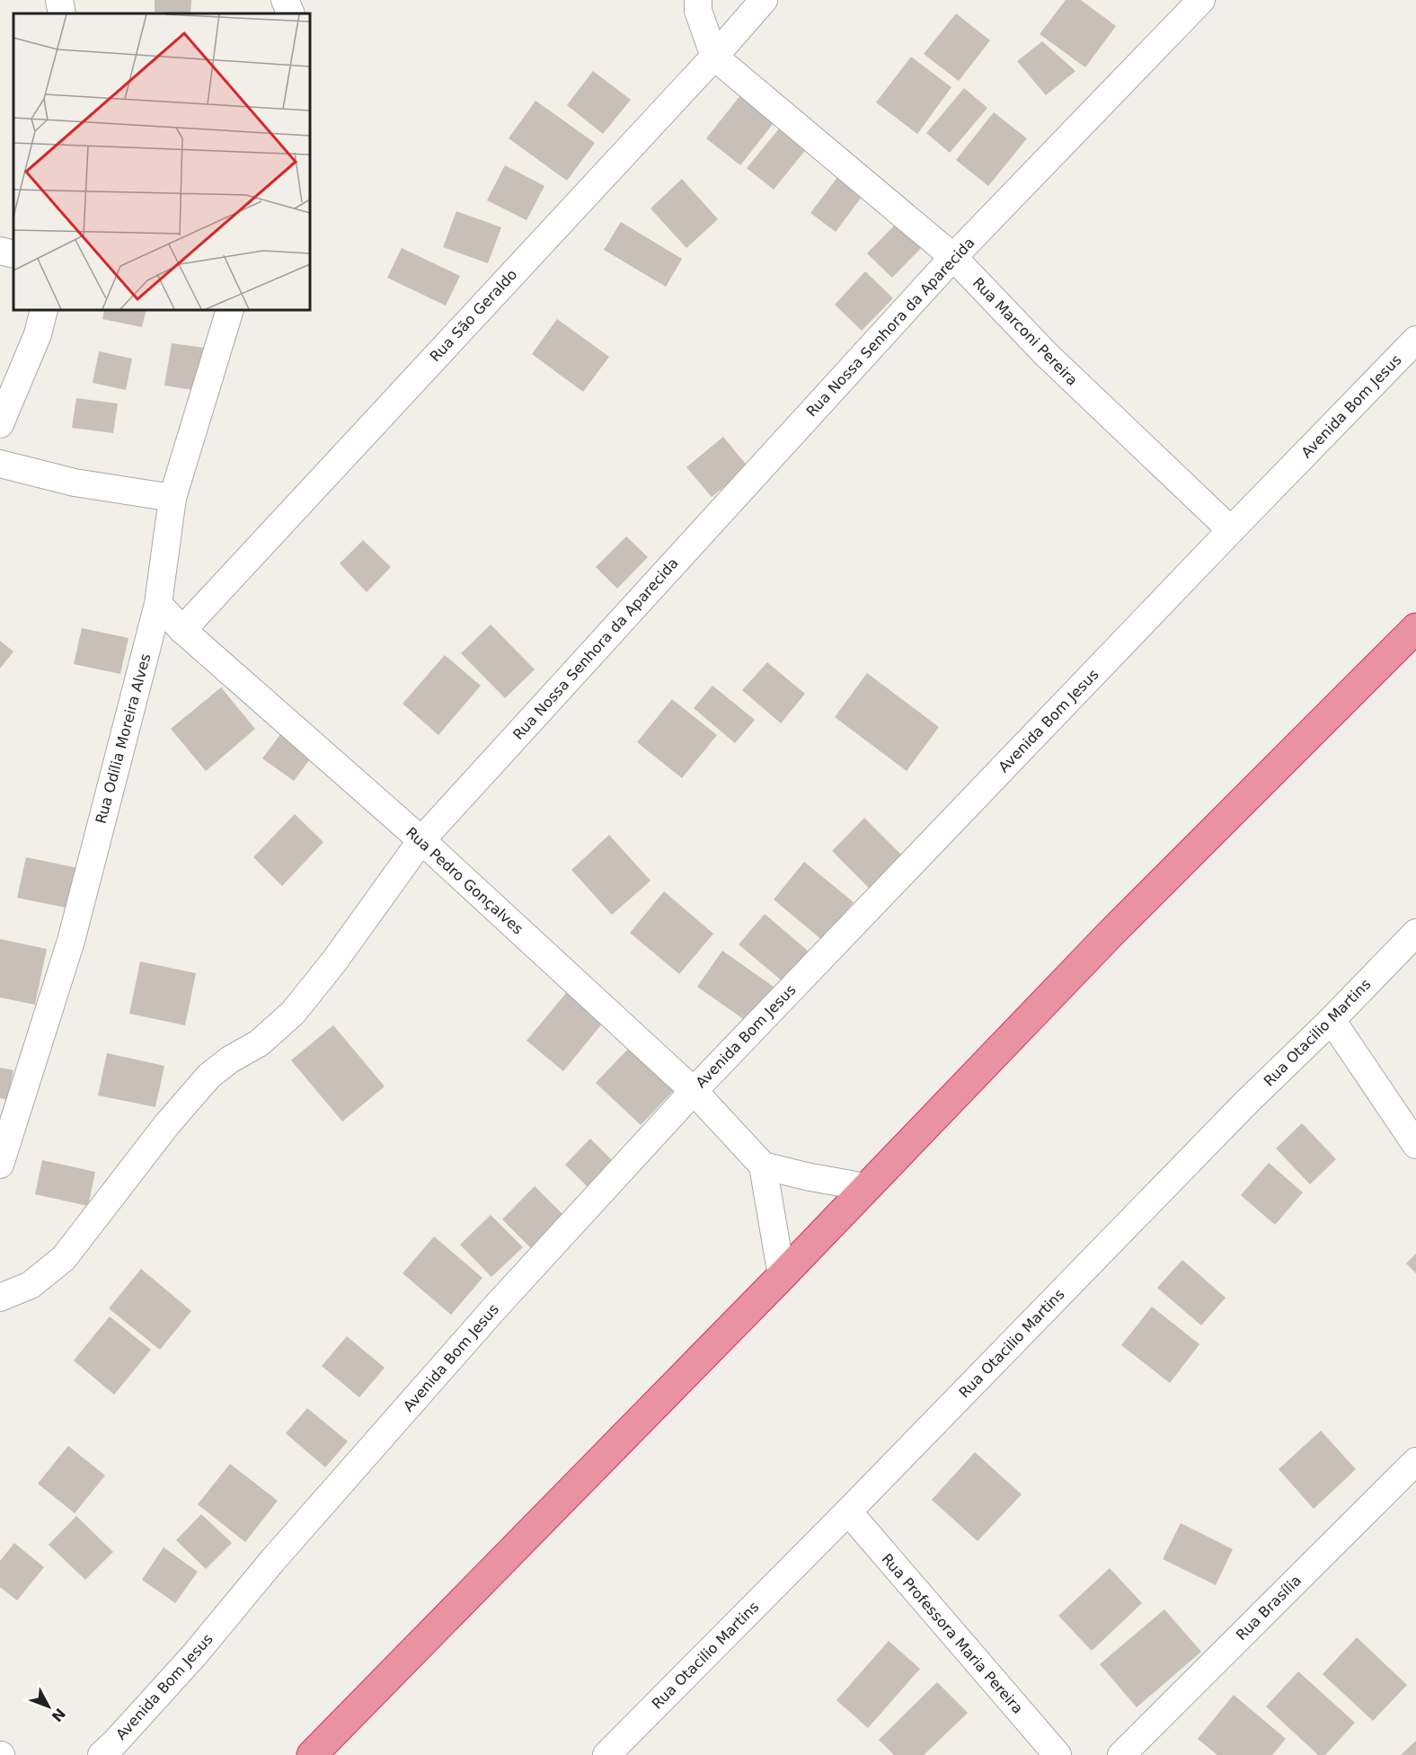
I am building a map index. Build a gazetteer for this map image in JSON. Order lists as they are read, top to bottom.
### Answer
{
  "streets": {
    "street": [
      "Rua São Geraldo",
      "Rua Nossa Senhora da Aparecida",
      "Rua Marconi Pereira",
      "Avenida Bom Jesus",
      "Rua Odília Moreira Alves",
      "Rua Pedro Gonçalves",
      "Rua Otacilio Martins",
      "Rua Brasília",
      "Rua Professora Maria Pereira"
    ]
  },
  "crossings": [
    ["Rua São Geraldo", "Rua Marconi Pereira"],
    ["Rua São Geraldo", "Rua Pedro Gonçalves"],
    ["Rua Nossa Senhora da Aparecida", "Rua Marconi Pereira"],
    ["Rua Nossa Senhora da Aparecida", "Rua Pedro Gonçalves"],
    ["Rua Marconi Pereira", "Avenida Bom Jesus"],
    ["Avenida Bom Jesus", "Rua Pedro Gonçalves"],
    ["Rua Odília Moreira Alves", "Rua Pedro Gonçalves"],
    ["Rua Otacilio Martins", "Rua Professora Maria Pereira"]
  ],
  "north": "bottom right"
}
